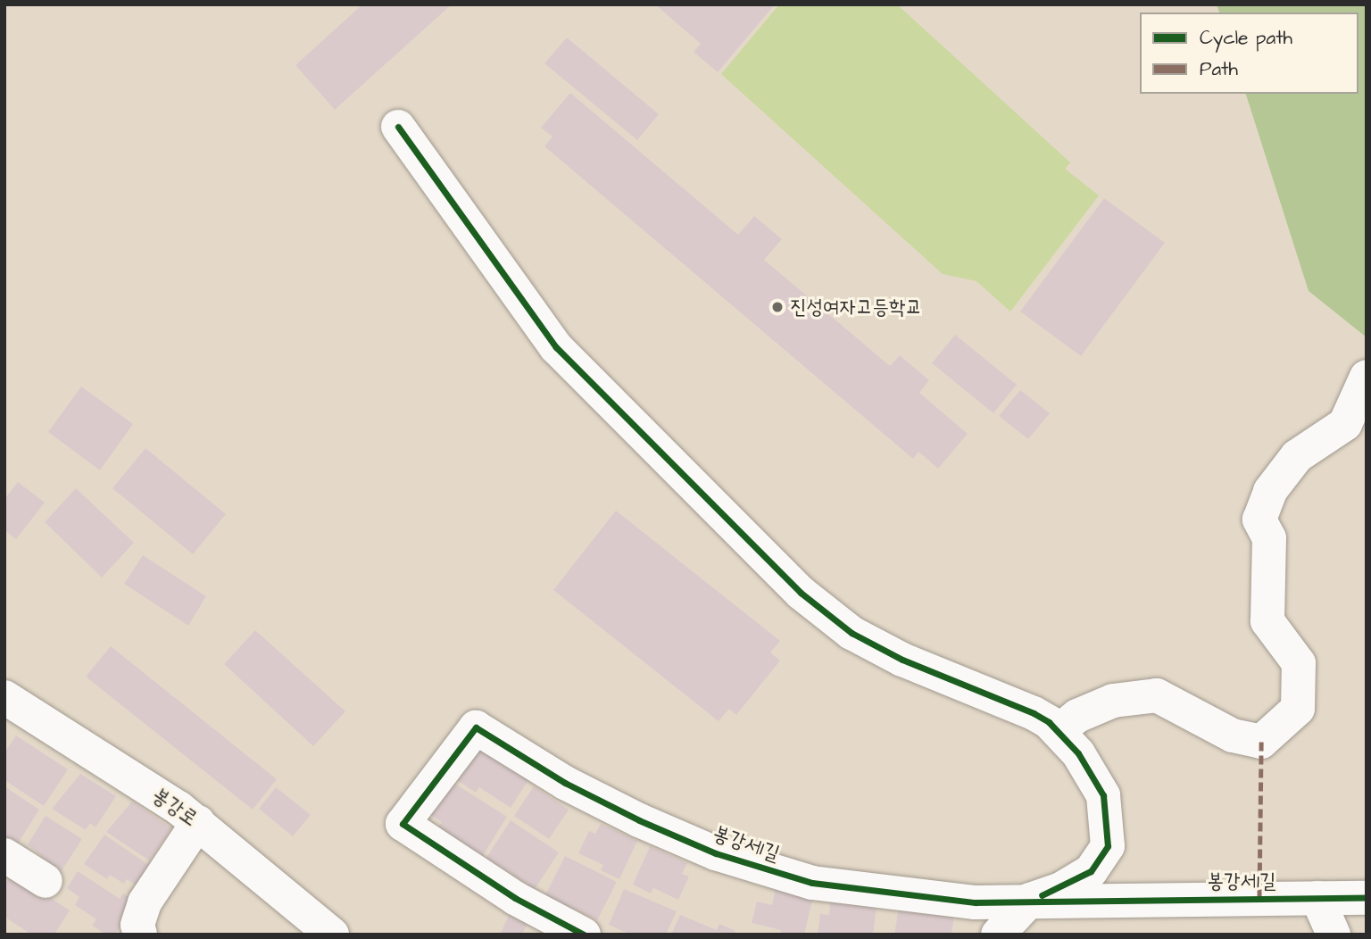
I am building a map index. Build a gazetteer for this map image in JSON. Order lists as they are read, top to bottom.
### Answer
{
  "streets": {
    "street": ["봉강로", "봉강서1길"]
  },
  "places": ["진성여자고등학교"],
  "legend": ["Cycle path", "Path"]
}
